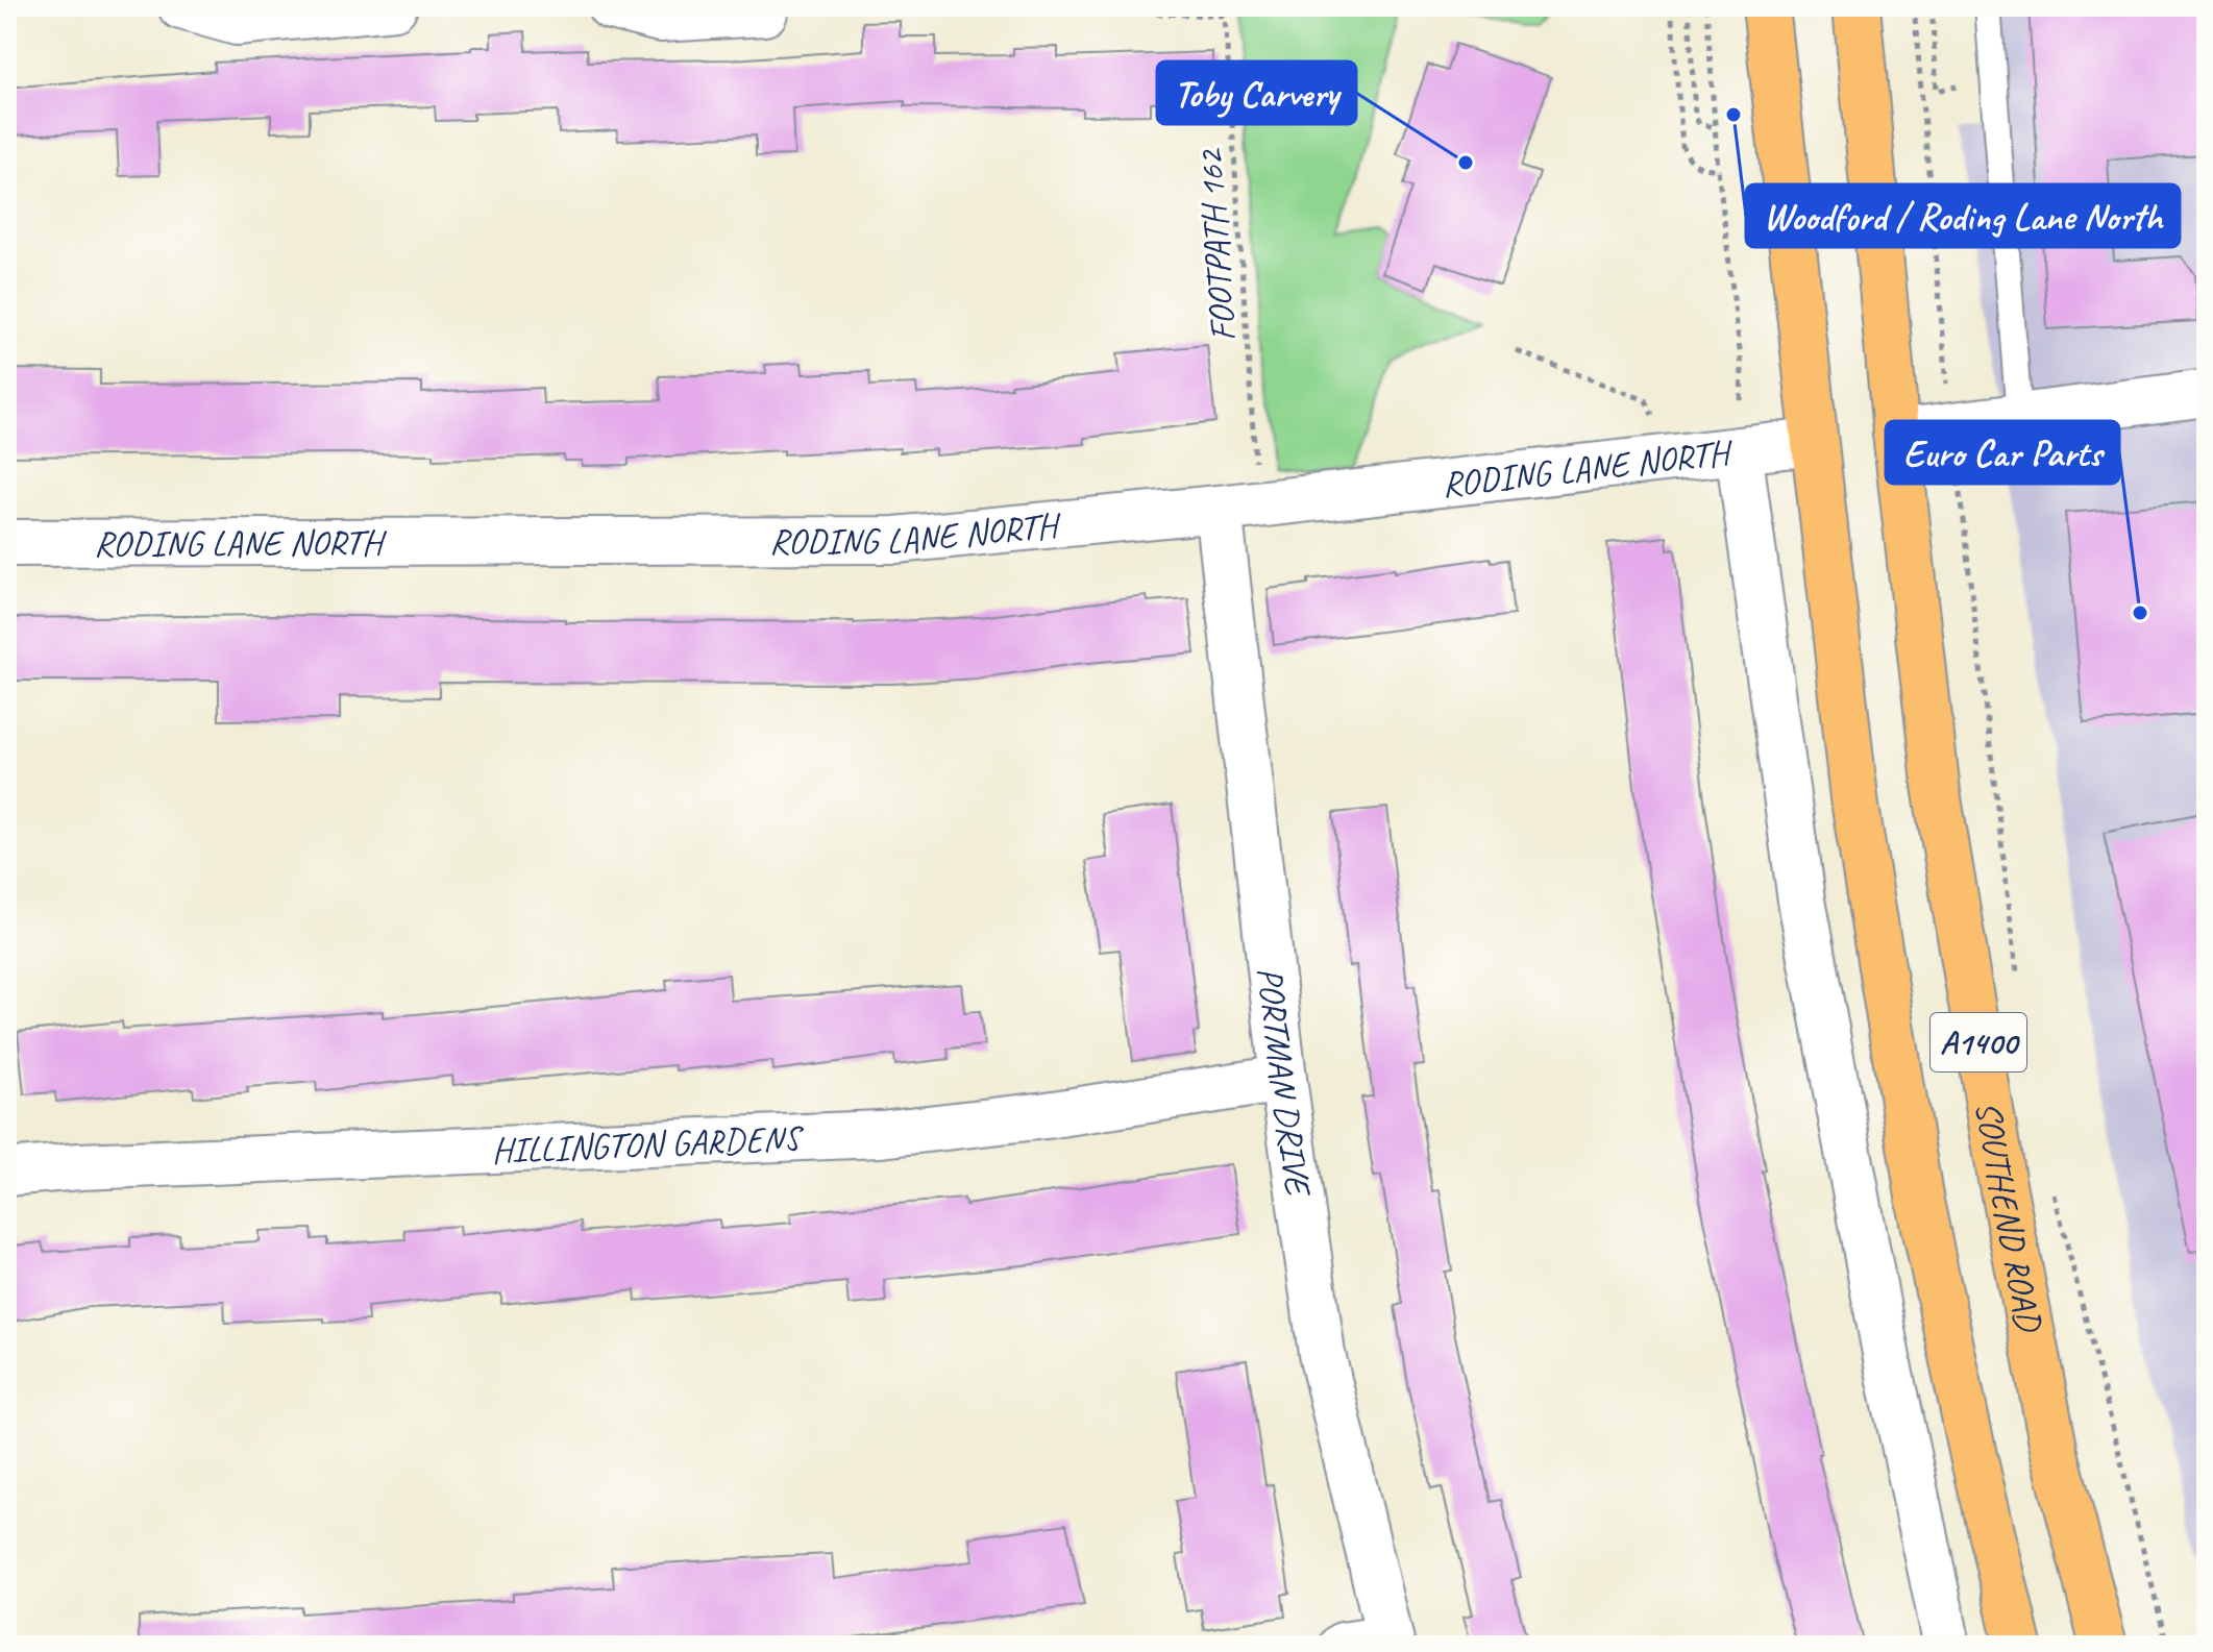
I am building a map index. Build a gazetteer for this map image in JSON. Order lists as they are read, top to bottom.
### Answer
{
  "streets": {
    "highway": ["A1400", "SOUTHEND ROAD"],
    "street": ["RODING LANE NORTH", "PORTMAN DRIVE", "HILLINGTON GARDENS"],
    "path": ["FOOTPATH 162"]
  },
  "crossings": [
    ["FOOTPATH 162", "RODING LANE NORTH"],
    ["FOOTPATH 162", "PORTMAN DRIVE"],
    ["RODING LANE NORTH", "A1400"],
    ["RODING LANE NORTH", "PORTMAN DRIVE"],
    ["A1400", "SOUTHEND ROAD"],
    ["PORTMAN DRIVE", "HILLINGTON GARDENS"]
  ],
  "places": ["Woodford / Roding Lane North", "Toby Carvery", "Euro Car Parts"]
}
